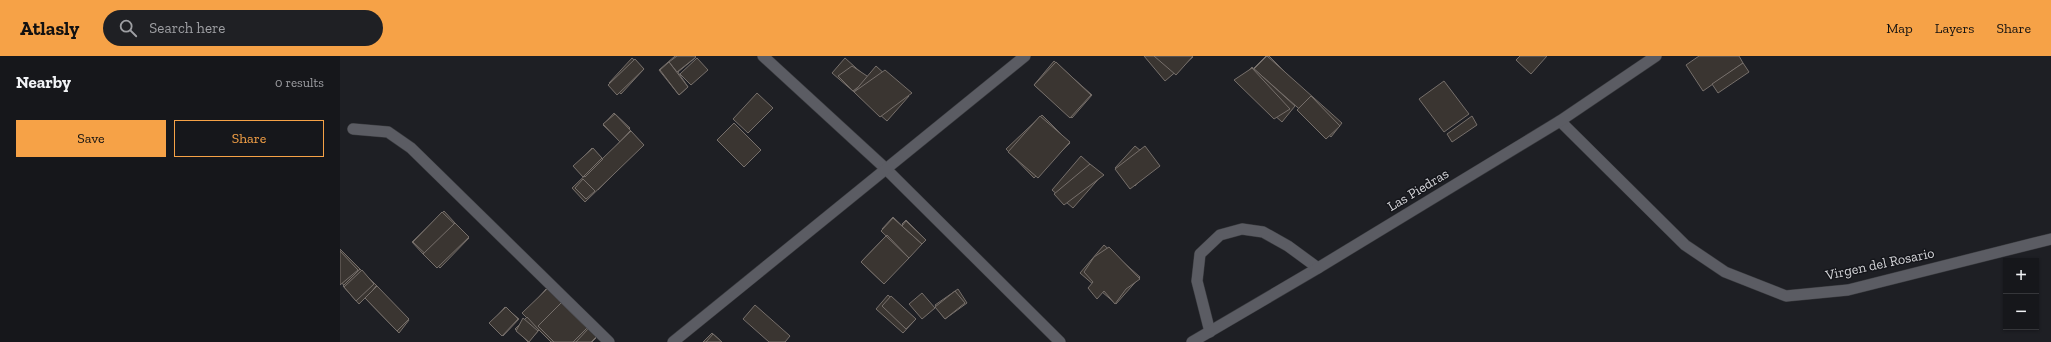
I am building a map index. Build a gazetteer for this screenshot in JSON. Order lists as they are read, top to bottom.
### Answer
{
  "streets": {
    "street": ["Las Piedras", "Virgen del Rosario"]
  },
  "crossings": [
    ["Las Piedras", "Virgen del Rosario"]
  ],
  "page": {
    "header": "Atlasly",
    "search": "Search here",
    "nav": ["Map", "Layers", "Share"],
    "heading": ["Nearby", "0 results"],
    "buttons": ["Save", "Share"],
    "map_buttons": ["+", "−"]
  }
}
